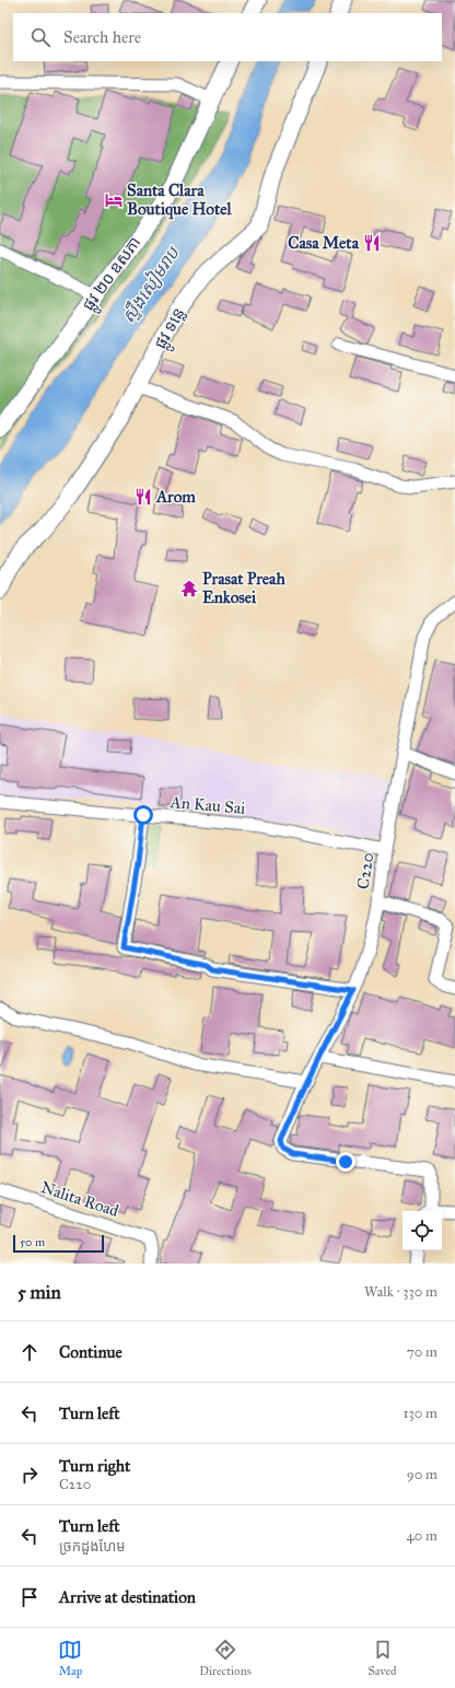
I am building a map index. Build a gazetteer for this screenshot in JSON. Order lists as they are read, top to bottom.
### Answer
{
  "streets": {
    "street": [
      "ផ្លូវ ២០ ឧសភា",
      "ផ្លូវ ទន្លេ",
      "An Kau Sai",
      "C220",
      "Nalita Road"
    ]
  },
  "crossings": [
    ["An Kau Sai", "C220"]
  ],
  "water": ["ស្ទឹងសៀមរាប"],
  "places": {
    "hotel": ["Santa Clara Boutique Hotel"],
    "restaurant": ["Casa Meta", "Arom"],
    "temple": ["Prasat Preah Enkosei"]
  },
  "scale_bar": "50 m",
  "page": {
    "search": "Search here",
    "scale": "50 m",
    "heading": ["5 min", "Walk · 330 m"],
    "list": [
      ["Continue", "70 m"],
      ["Turn left", "130 m"],
      ["Turn right", "C220", "90 m"],
      ["Turn left", "ច្រកដួងហែម", "40 m"],
      "Arrive at destination"
    ],
    "nav": ["Map", "Directions", "Saved"]
  }
}
